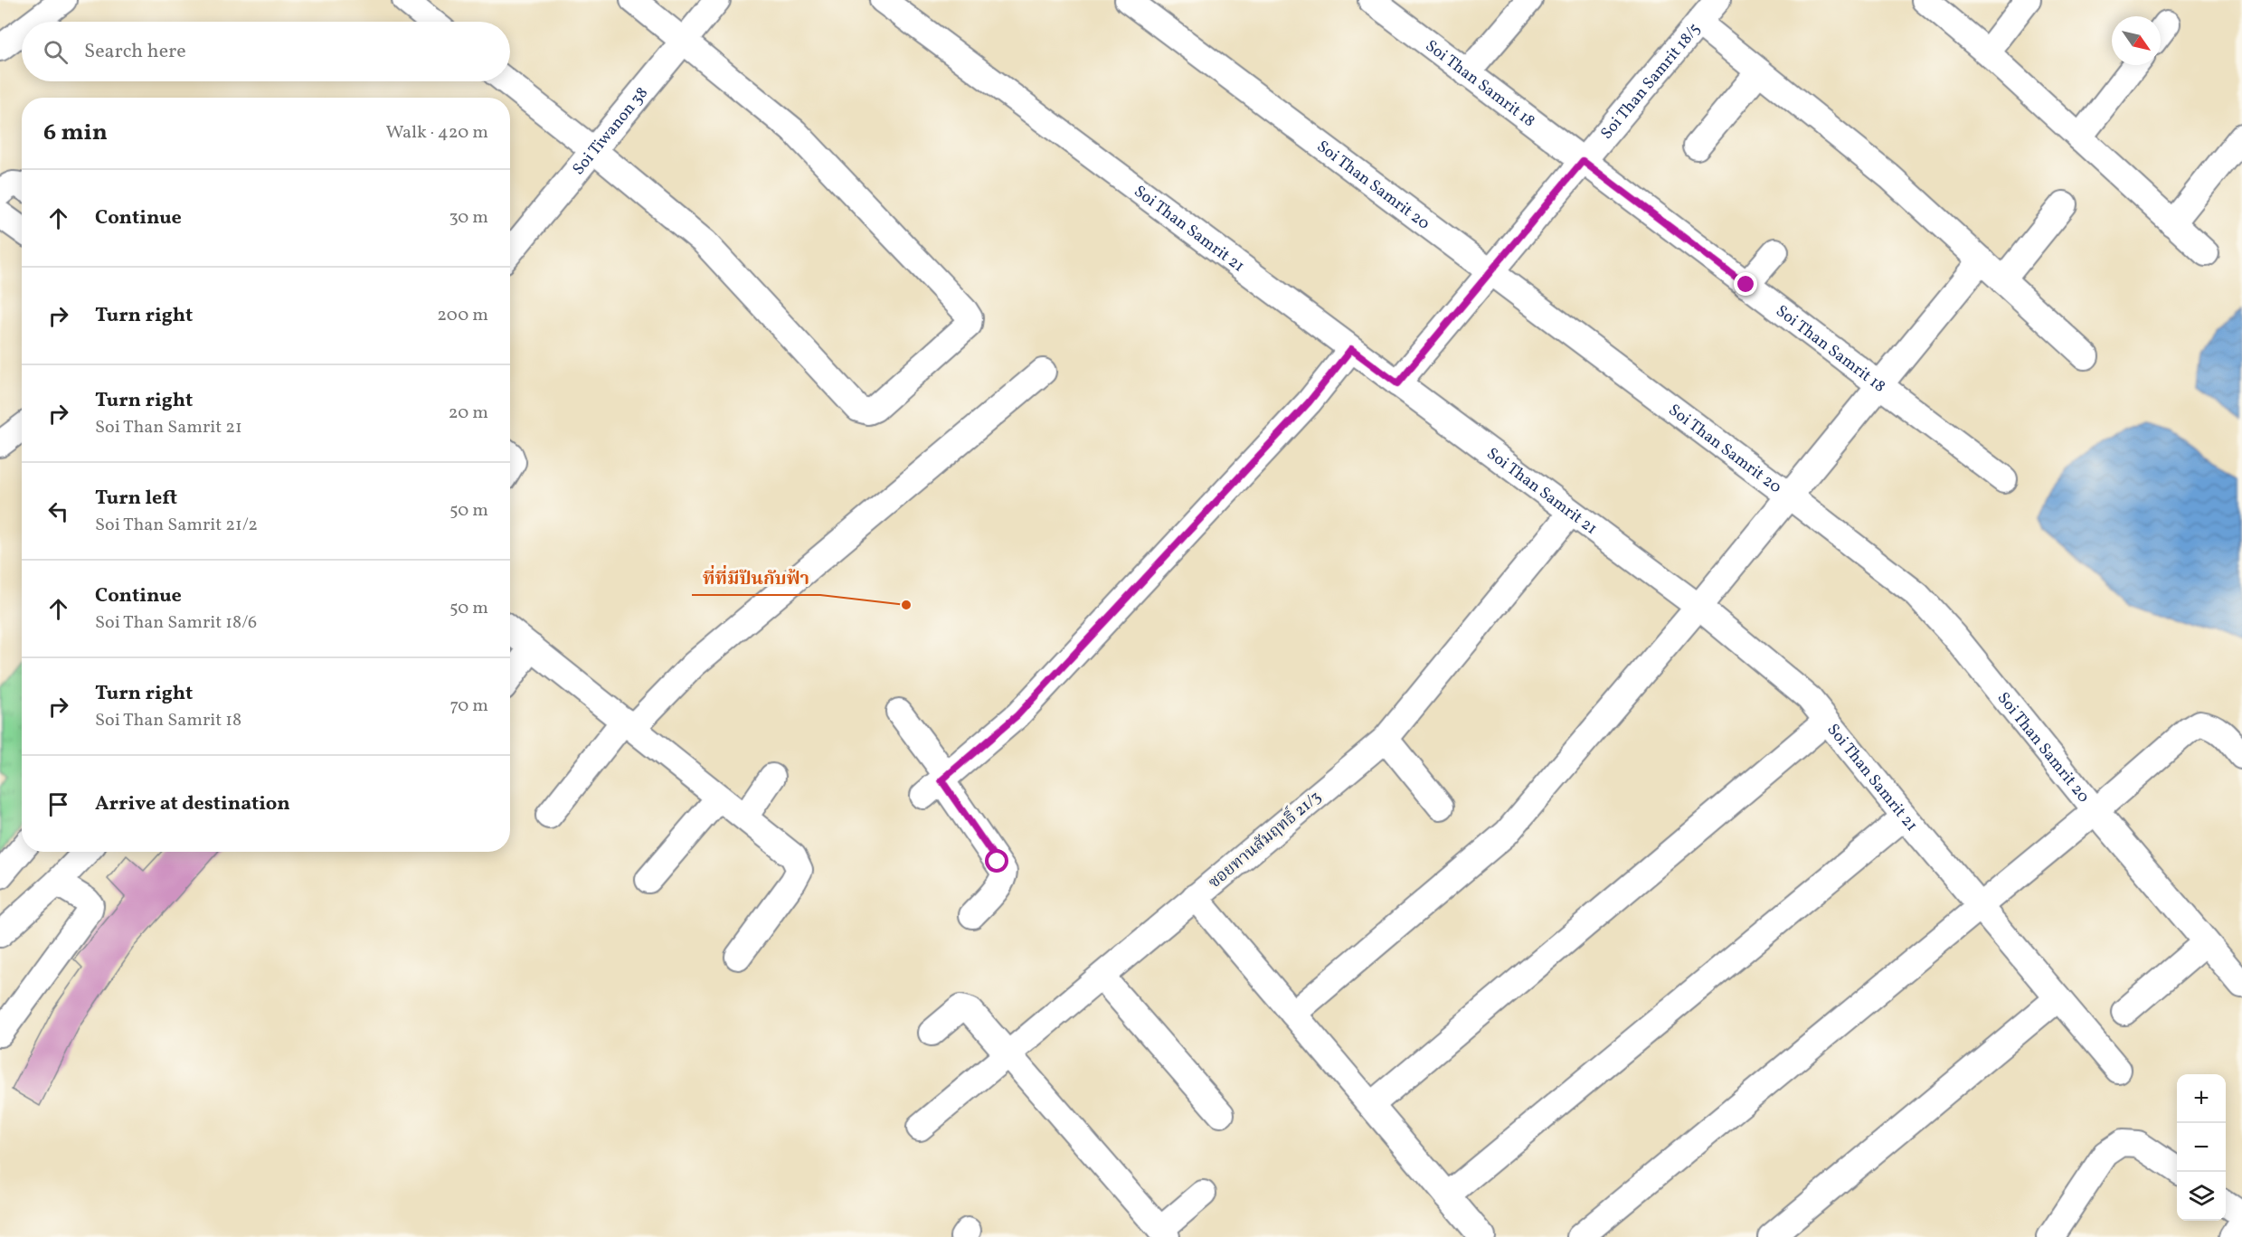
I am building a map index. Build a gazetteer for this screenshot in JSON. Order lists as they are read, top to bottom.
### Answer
{
  "streets": {
    "street": [
      "Soi Than Samrit 18/5",
      "Soi Than Samrit 18",
      "Soi Tiwanon 38",
      "Soi Than Samrit 20",
      "Soi Than Samrit 21",
      "ซอยทานสัมฤทธิ์ 21/3"
    ]
  },
  "crossings": [
    ["Soi Than Samrit 18/5", "Soi Than Samrit 18"],
    ["Soi Than Samrit 18/5", "Soi Than Samrit 20"],
    ["Soi Than Samrit 18/5", "Soi Than Samrit 21"],
    ["Soi Than Samrit 21", "ซอยทานสัมฤทธิ์ 21/3"]
  ],
  "places": ["ที่ที่มีปันกับฟ้า"],
  "north": "bottom right",
  "page": {
    "search": "Search here",
    "heading": ["6 min", "Walk · 420 m"],
    "list": [
      ["Continue", "30 m"],
      ["Turn right", "200 m"],
      ["Turn right", "Soi Than Samrit 21", "20 m"],
      ["Turn left", "Soi Than Samrit 21/2", "50 m"],
      ["Continue", "Soi Than Samrit 18/6", "50 m"],
      ["Turn right", "Soi Than Samrit 18", "70 m"],
      "Arrive at destination"
    ],
    "map_buttons": ["+", "−"]
  }
}
